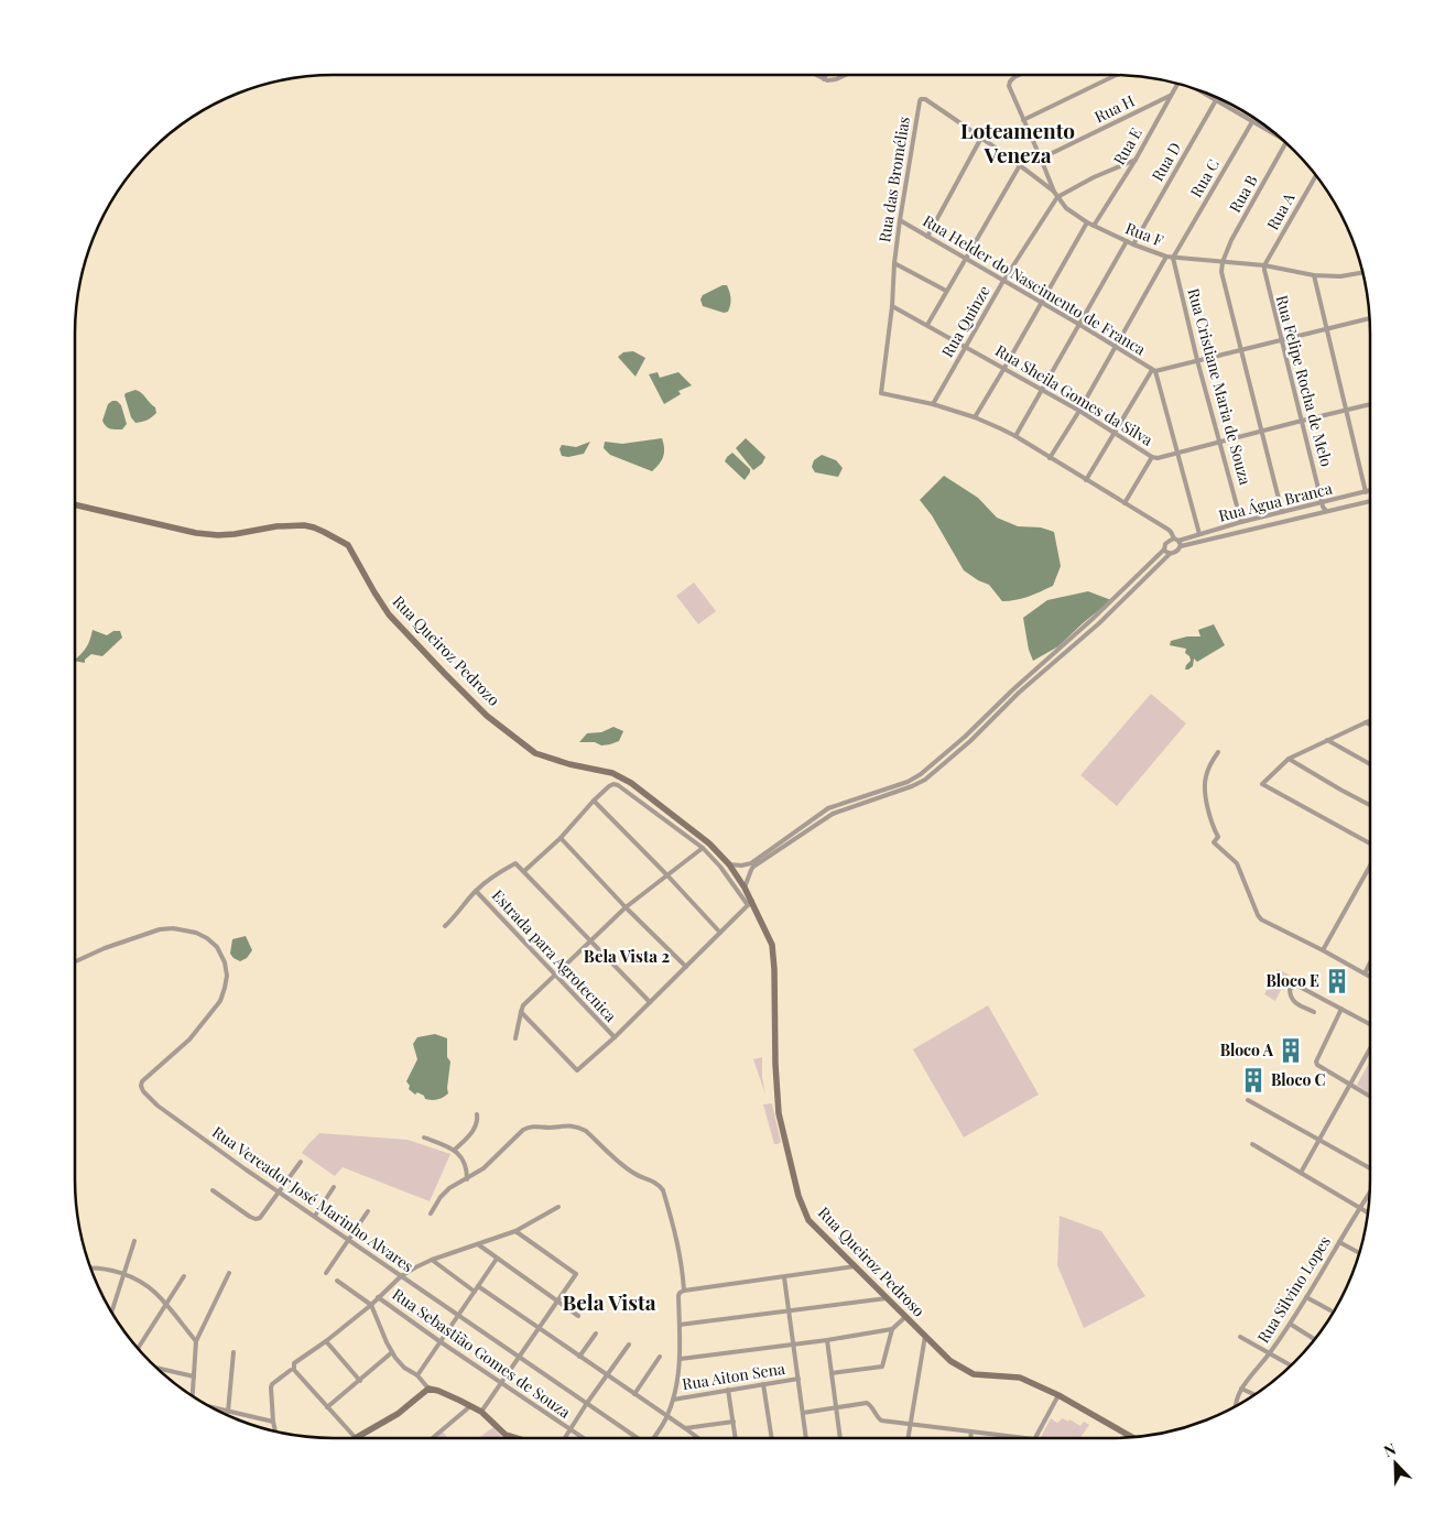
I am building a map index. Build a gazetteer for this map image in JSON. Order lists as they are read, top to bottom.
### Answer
{
  "streets": {
    "street": [
      "Rua H",
      "Rua E",
      "Rua D",
      "Rua C",
      "Rua das Bromélias",
      "Rua B",
      "Rua A",
      "Rua F",
      "Rua Helder do Nascimento de Franca",
      "Rua Quinze",
      "Rua Felipe Rocha de Melo",
      "Rua Cristiane Maria de Souza",
      "Rua Sheila Gomes da Silva",
      "Rua Água Branca",
      "Rua Queiroz Pedrozo",
      "Estrada para Agrotecnica",
      "Rua Vereador José Marinho Alvares",
      "Rua Queiroz Pedroso",
      "Rua Silvino Lopes",
      "Rua Sebastião Gomes de Souza",
      "Rua Aiton Sena"
    ]
  },
  "crossings": [
    ["Rua H", "Rua E"],
    ["Rua H", "Rua F"],
    ["Rua E", "Rua F"],
    ["Rua D", "Rua F"],
    ["Rua C", "Rua F"],
    ["Rua C", "Rua Cristiane Maria de Souza"],
    ["Rua das Bromélias", "Rua F"],
    ["Rua das Bromélias", "Rua Helder do Nascimento de Franca"],
    ["Rua das Bromélias", "Rua Quinze"],
    ["Rua das Bromélias", "Rua Sheila Gomes da Silva"],
    ["Rua B", "Rua F"],
    ["Rua A", "Rua F"],
    ["Rua A", "Rua Felipe Rocha de Melo"],
    ["Rua F", "Rua Quinze"],
    ["Rua F", "Rua Felipe Rocha de Melo"],
    ["Rua F", "Rua Cristiane Maria de Souza"],
    ["Rua Helder do Nascimento de Franca", "Rua Quinze"],
    ["Rua Quinze", "Rua Sheila Gomes da Silva"],
    ["Rua Felipe Rocha de Melo", "Rua Sheila Gomes da Silva"],
    ["Rua Felipe Rocha de Melo", "Rua Água Branca"],
    ["Rua Cristiane Maria de Souza", "Rua Sheila Gomes da Silva"],
    ["Rua Cristiane Maria de Souza", "Rua Água Branca"],
    ["Rua Queiroz Pedrozo", "Rua Queiroz Pedroso"]
  ],
  "districts": ["Loteamento Veneza", "Bela Vista 2", "Bela Vista"],
  "places": {
    "building": ["Bloco E", "Bloco A", "Bloco C"]
  },
  "north": "top left"
}
